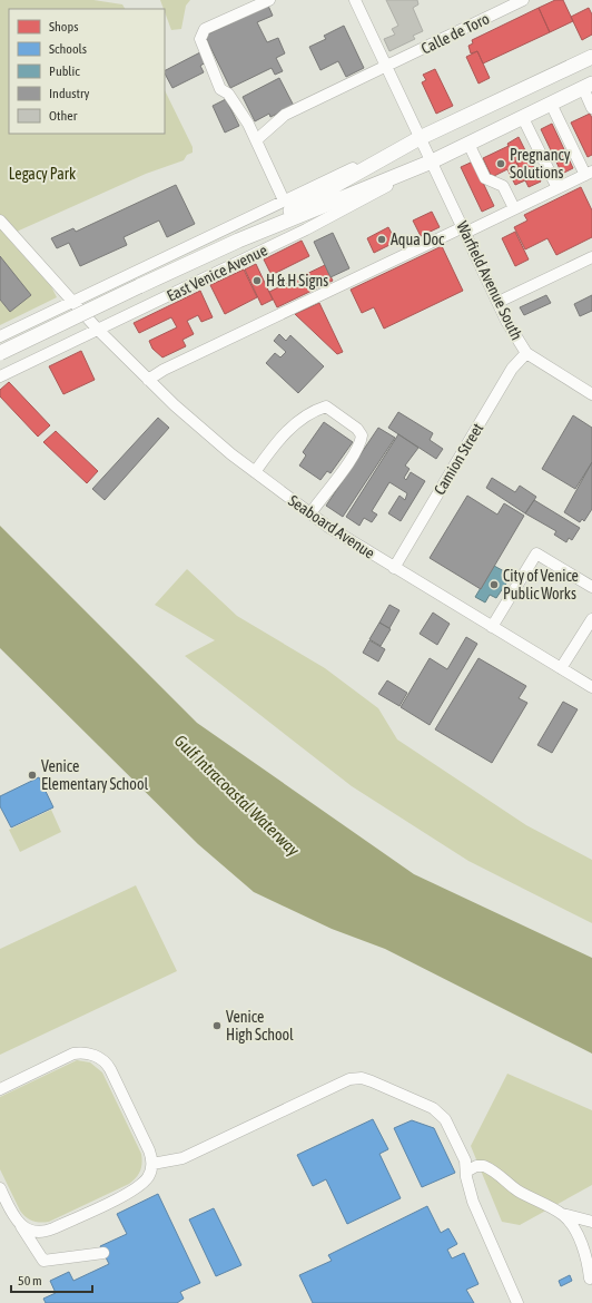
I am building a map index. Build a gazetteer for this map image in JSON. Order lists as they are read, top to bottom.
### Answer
{
  "streets": {
    "main road": ["East Venice Avenue"],
    "street": [
      "Calle de Toro",
      "Warfield Avenue South",
      "Camion Street",
      "Seaboard Avenue"
    ]
  },
  "crossings": [
    ["Calle de Toro", "Warfield Avenue South"],
    ["East Venice Avenue", "Warfield Avenue South"],
    ["East Venice Avenue", "Seaboard Avenue"],
    ["Warfield Avenue South", "Camion Street"],
    ["Camion Street", "Seaboard Avenue"]
  ],
  "water": ["Gulf Intracoastal Waterway"],
  "parks": ["Legacy Park"],
  "places": [
    "Pregnancy Solutions",
    "Aqua Doc",
    "H & H Signs",
    "City of Venice Public Works",
    "Venice Elementary School",
    "Venice High School"
  ],
  "legend": [
    "Shops",
    "Schools",
    "Public",
    "Industry",
    "Other"
  ],
  "scale_bar": "50 m"
}
